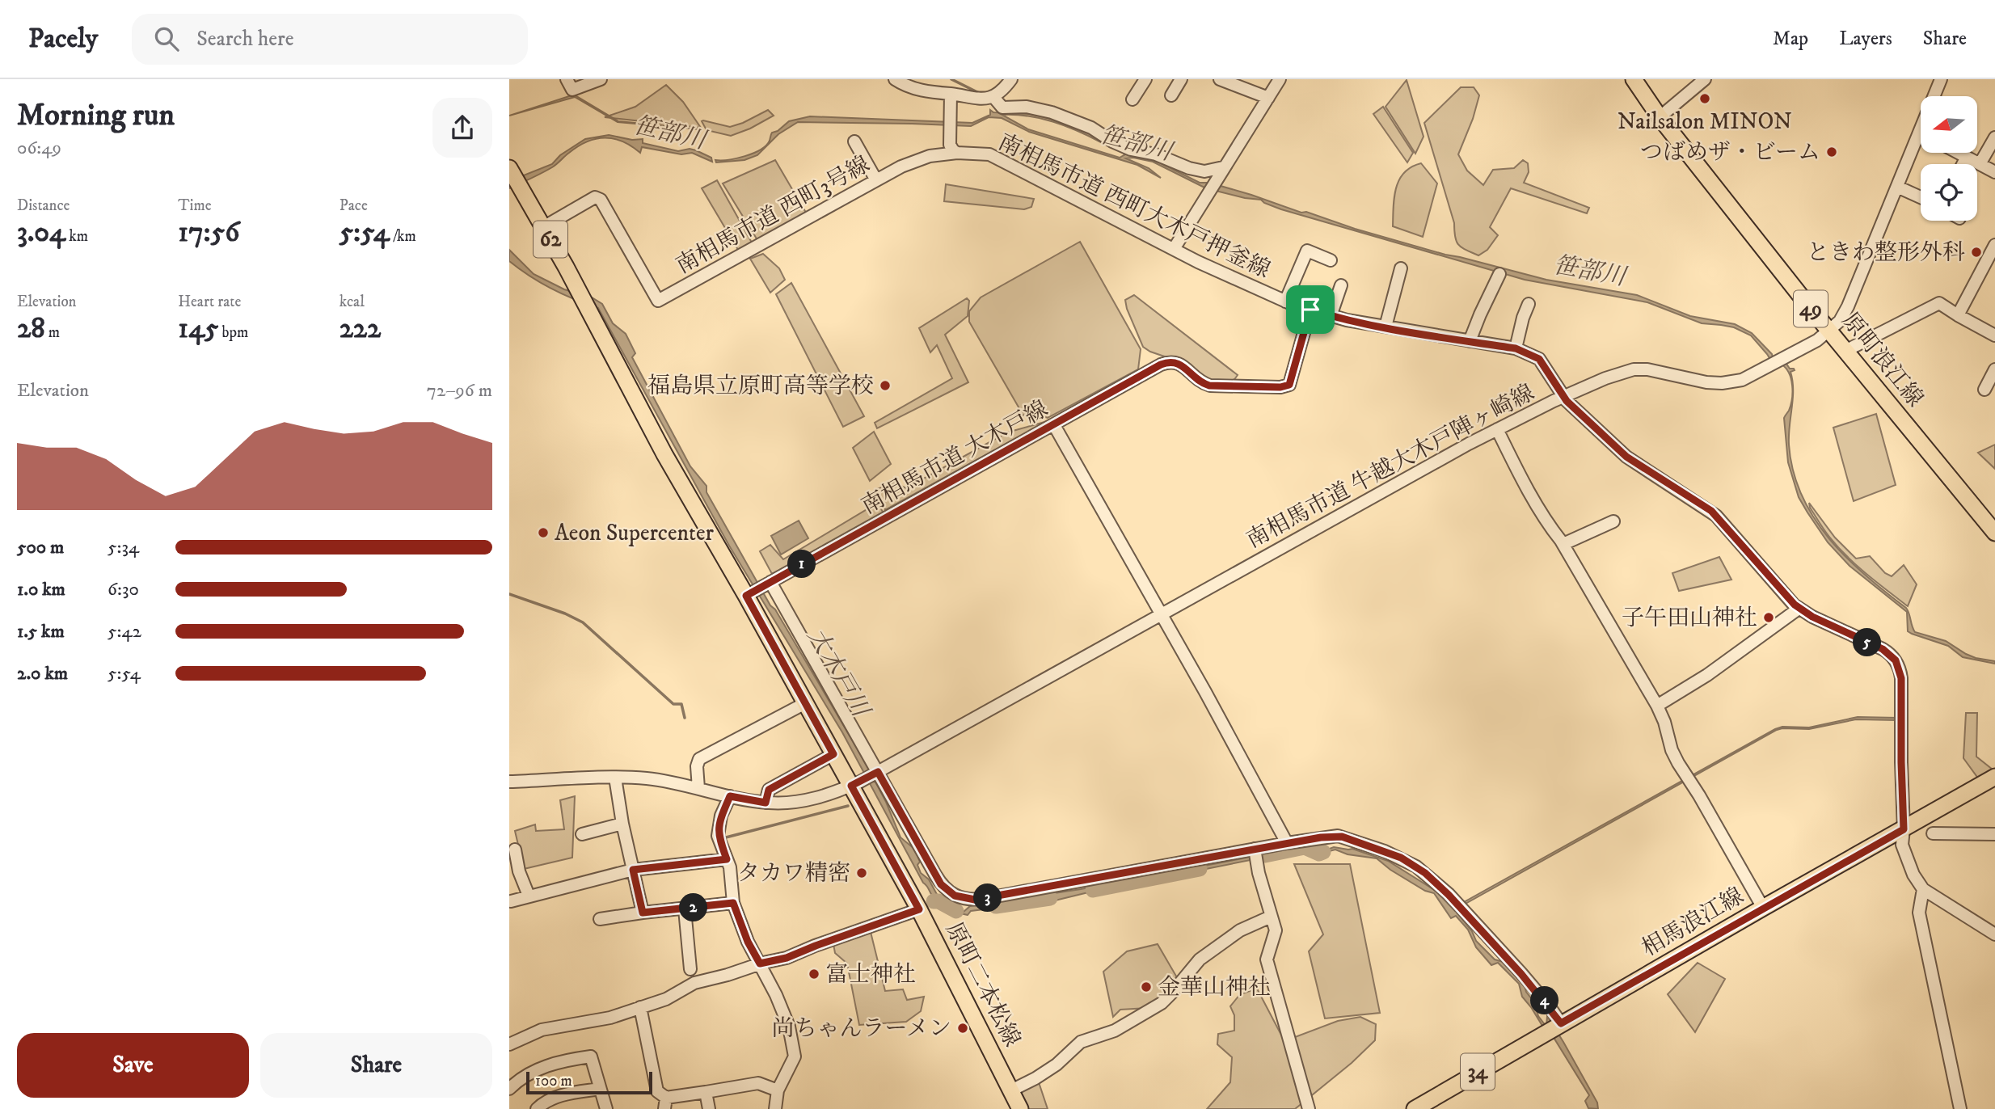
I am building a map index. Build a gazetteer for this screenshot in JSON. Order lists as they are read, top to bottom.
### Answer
{
  "streets": {
    "main road": [
      "62",
      "49",
      "原町浪江線",
      "相馬浪江線",
      "原町二本松線",
      "34"
    ],
    "street": [
      "南相馬市道 西町大木戸押釜線",
      "南相馬市道 西町3号線",
      "南相馬市道 大木戸線",
      "南相馬市道 牛越大木戸陣ヶ崎線"
    ]
  },
  "crossings": [
    ["南相馬市道 西町大木戸押釜線", "南相馬市道 西町3号線"],
    ["南相馬市道 西町大木戸押釜線", "南相馬市道 大木戸線"],
    ["南相馬市道 西町大木戸押釜線", "南相馬市道 牛越大木戸陣ヶ崎線"],
    ["南相馬市道 西町大木戸押釜線", "相馬浪江線"],
    ["南相馬市道 西町3号線", "原町二本松線"],
    ["原町浪江線", "南相馬市道 牛越大木戸陣ヶ崎線"],
    ["南相馬市道 大木戸線", "原町二本松線"],
    ["南相馬市道 牛越大木戸陣ヶ崎線", "原町二本松線"]
  ],
  "water": ["笹部川", "大木戸川"],
  "places": [
    "Nailsalon MINON",
    "つばめザ・ビーム",
    "ときわ整形外科",
    "福島県立原町高等学校",
    "Aeon Supercenter",
    "子午田山神社",
    "タカワ精密",
    "富士神社",
    "金華山神社",
    "尚ちゃんラーメン"
  ],
  "scale_bar": "100 m",
  "north": "left",
  "page": {
    "header": "Pacely",
    "search": "Search here",
    "nav": ["Map", "Layers", "Share"],
    "heading": ["Morning run", "06:49"],
    "stats": [
      ["Distance", "3.04 km"],
      ["Time", "17:56"],
      ["Pace", "5:54 /km"],
      ["Elevation", "28 m"],
      ["Heart rate", "145 bpm"],
      ["kcal", "222"]
    ],
    "chart": ["Elevation", "72–96 m"],
    "list": [
      {
        "name": "500 m",
        "note": "5:34"
      },
      {
        "name": "1.0 km",
        "note": "6:30"
      },
      {
        "name": "1.5 km",
        "note": "5:42"
      },
      {
        "name": "2.0 km",
        "note": "5:54"
      }
    ],
    "pins": [
      "1",
      "5",
      "3",
      "2",
      "4"
    ],
    "buttons": ["Save", "Share"],
    "scale": "100 m"
  }
}
